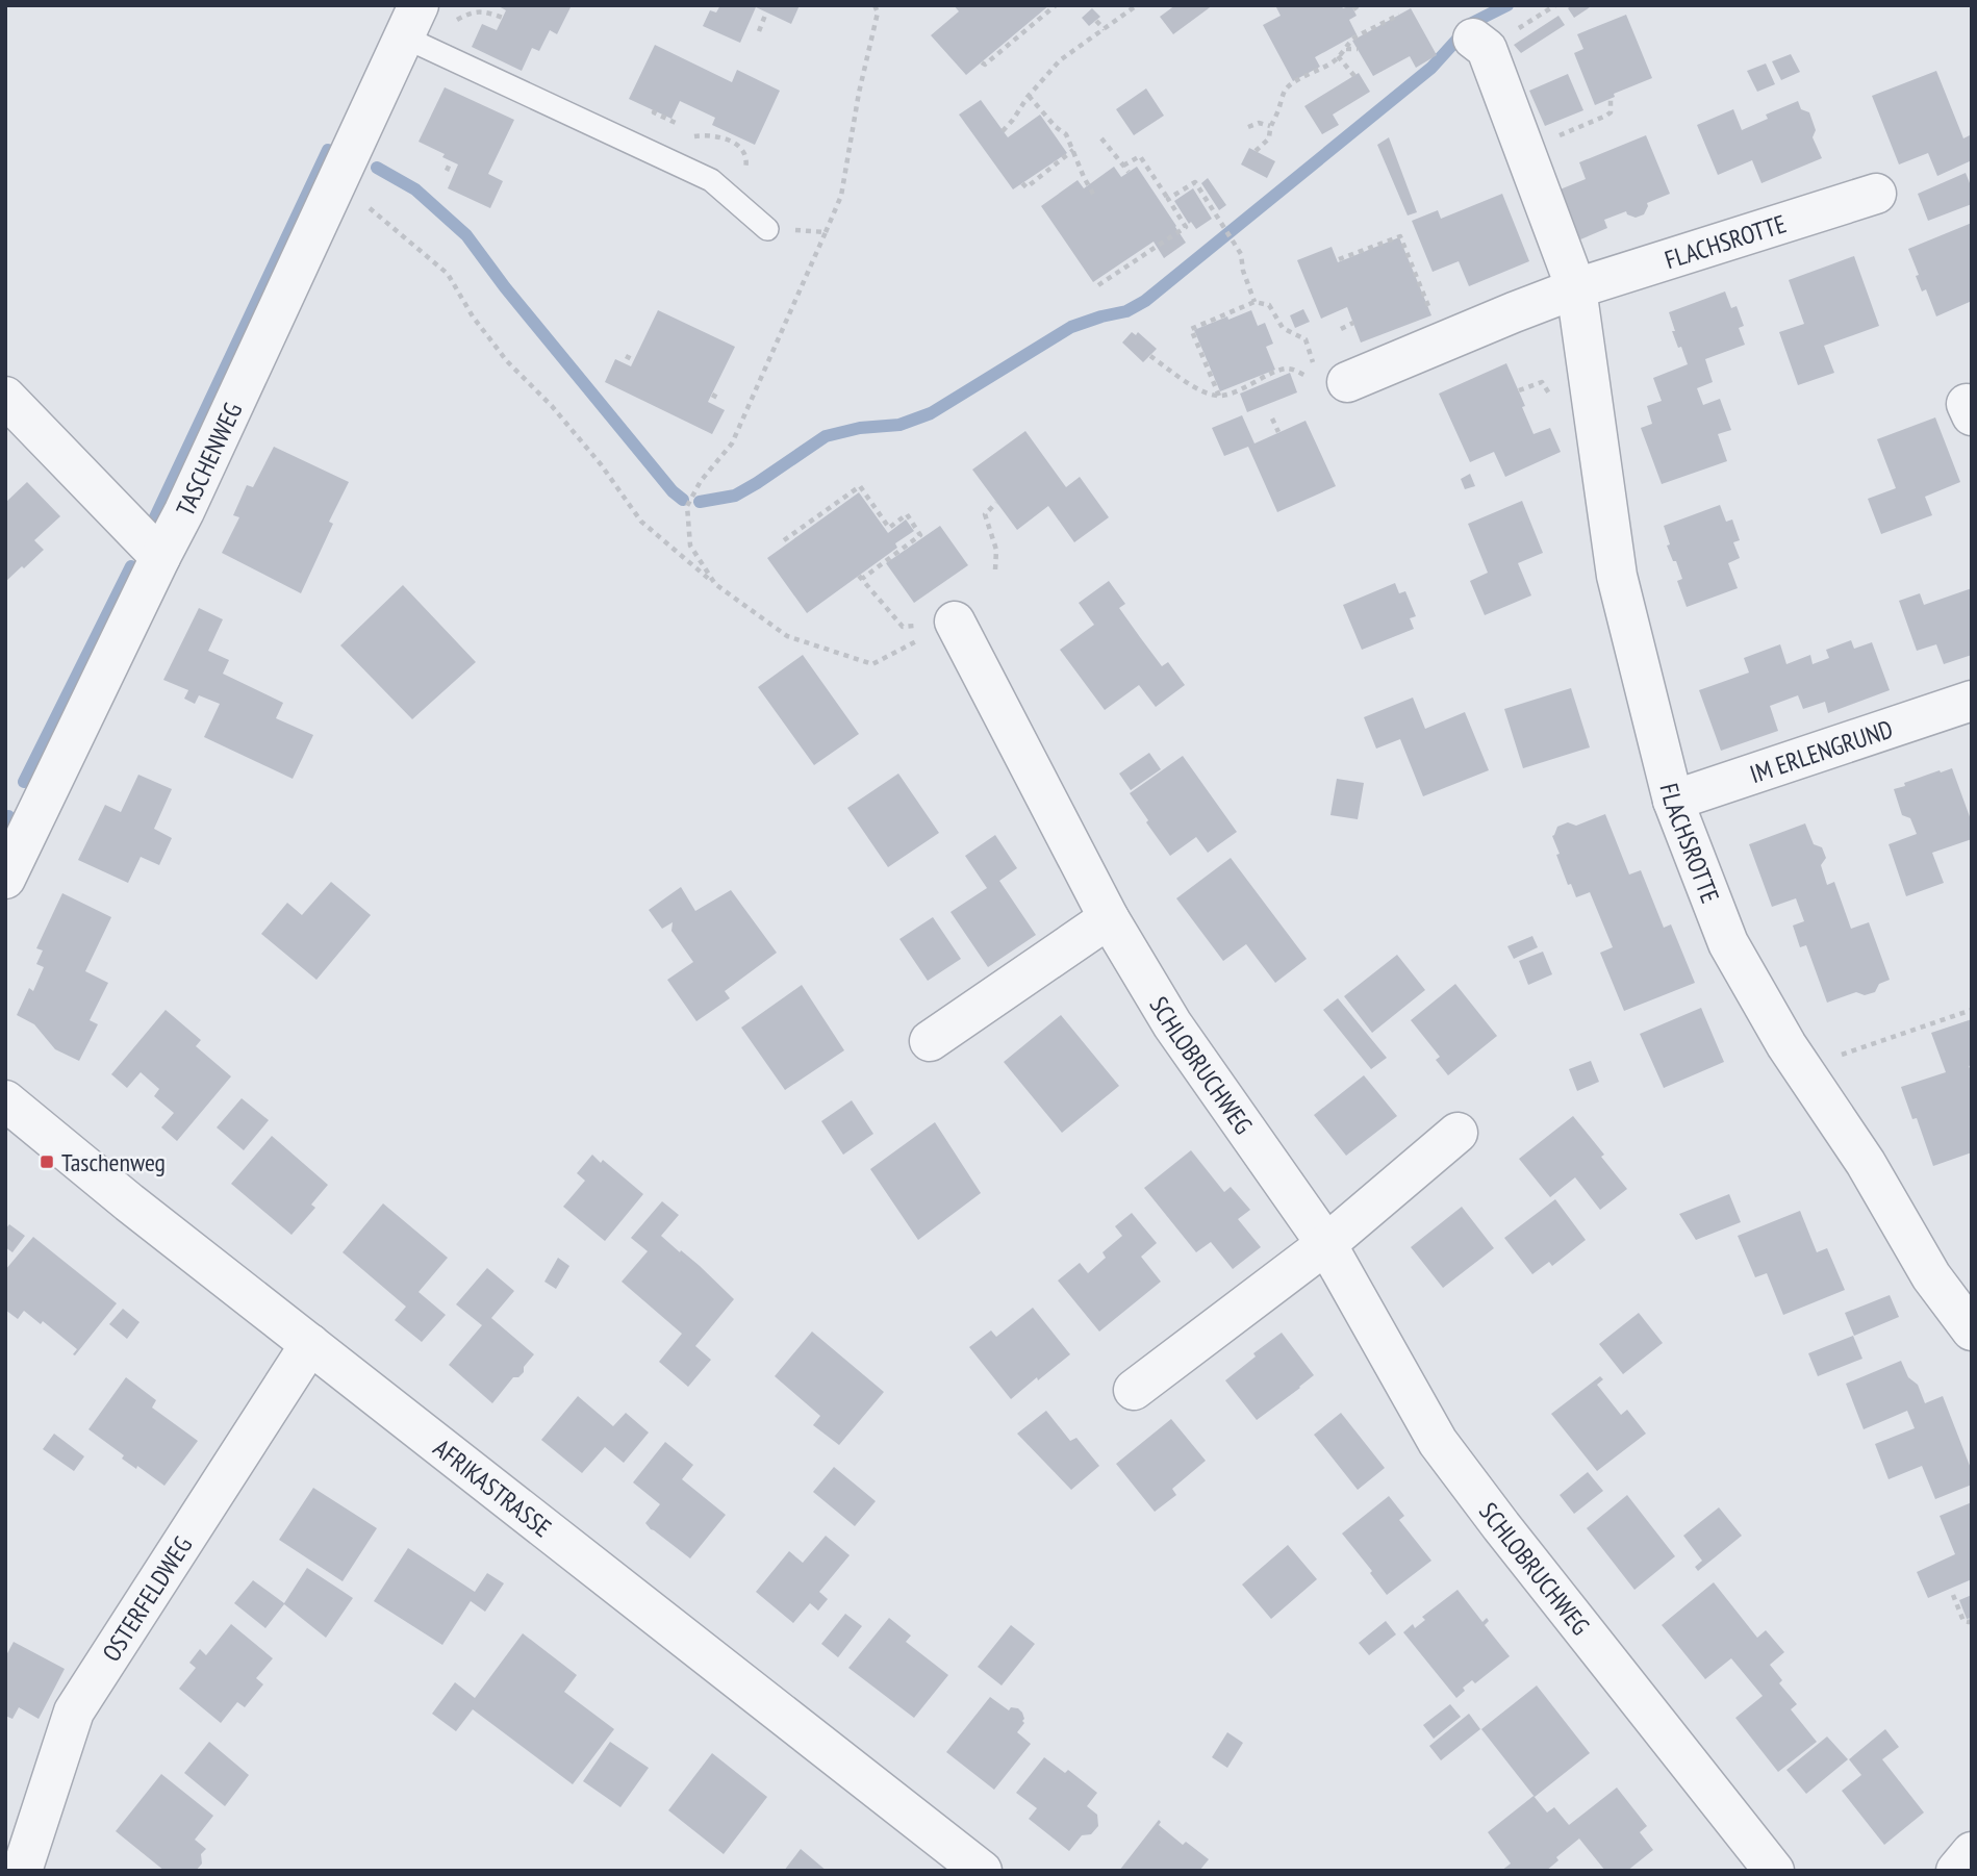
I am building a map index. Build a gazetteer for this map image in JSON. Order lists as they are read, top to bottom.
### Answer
{
  "streets": {
    "street": [
      "FLACHSROTTE",
      "TASCHENWEG",
      "IM ERLENGRUND",
      "SCHLOBRUCHWEG",
      "AFRIKASTRASSE",
      "OSTERFELDWEG"
    ]
  },
  "crossings": [
    ["FLACHSROTTE", "IM ERLENGRUND"],
    ["AFRIKASTRASSE", "OSTERFELDWEG"]
  ],
  "places": {
    "transit": ["Taschenweg"]
  }
}
